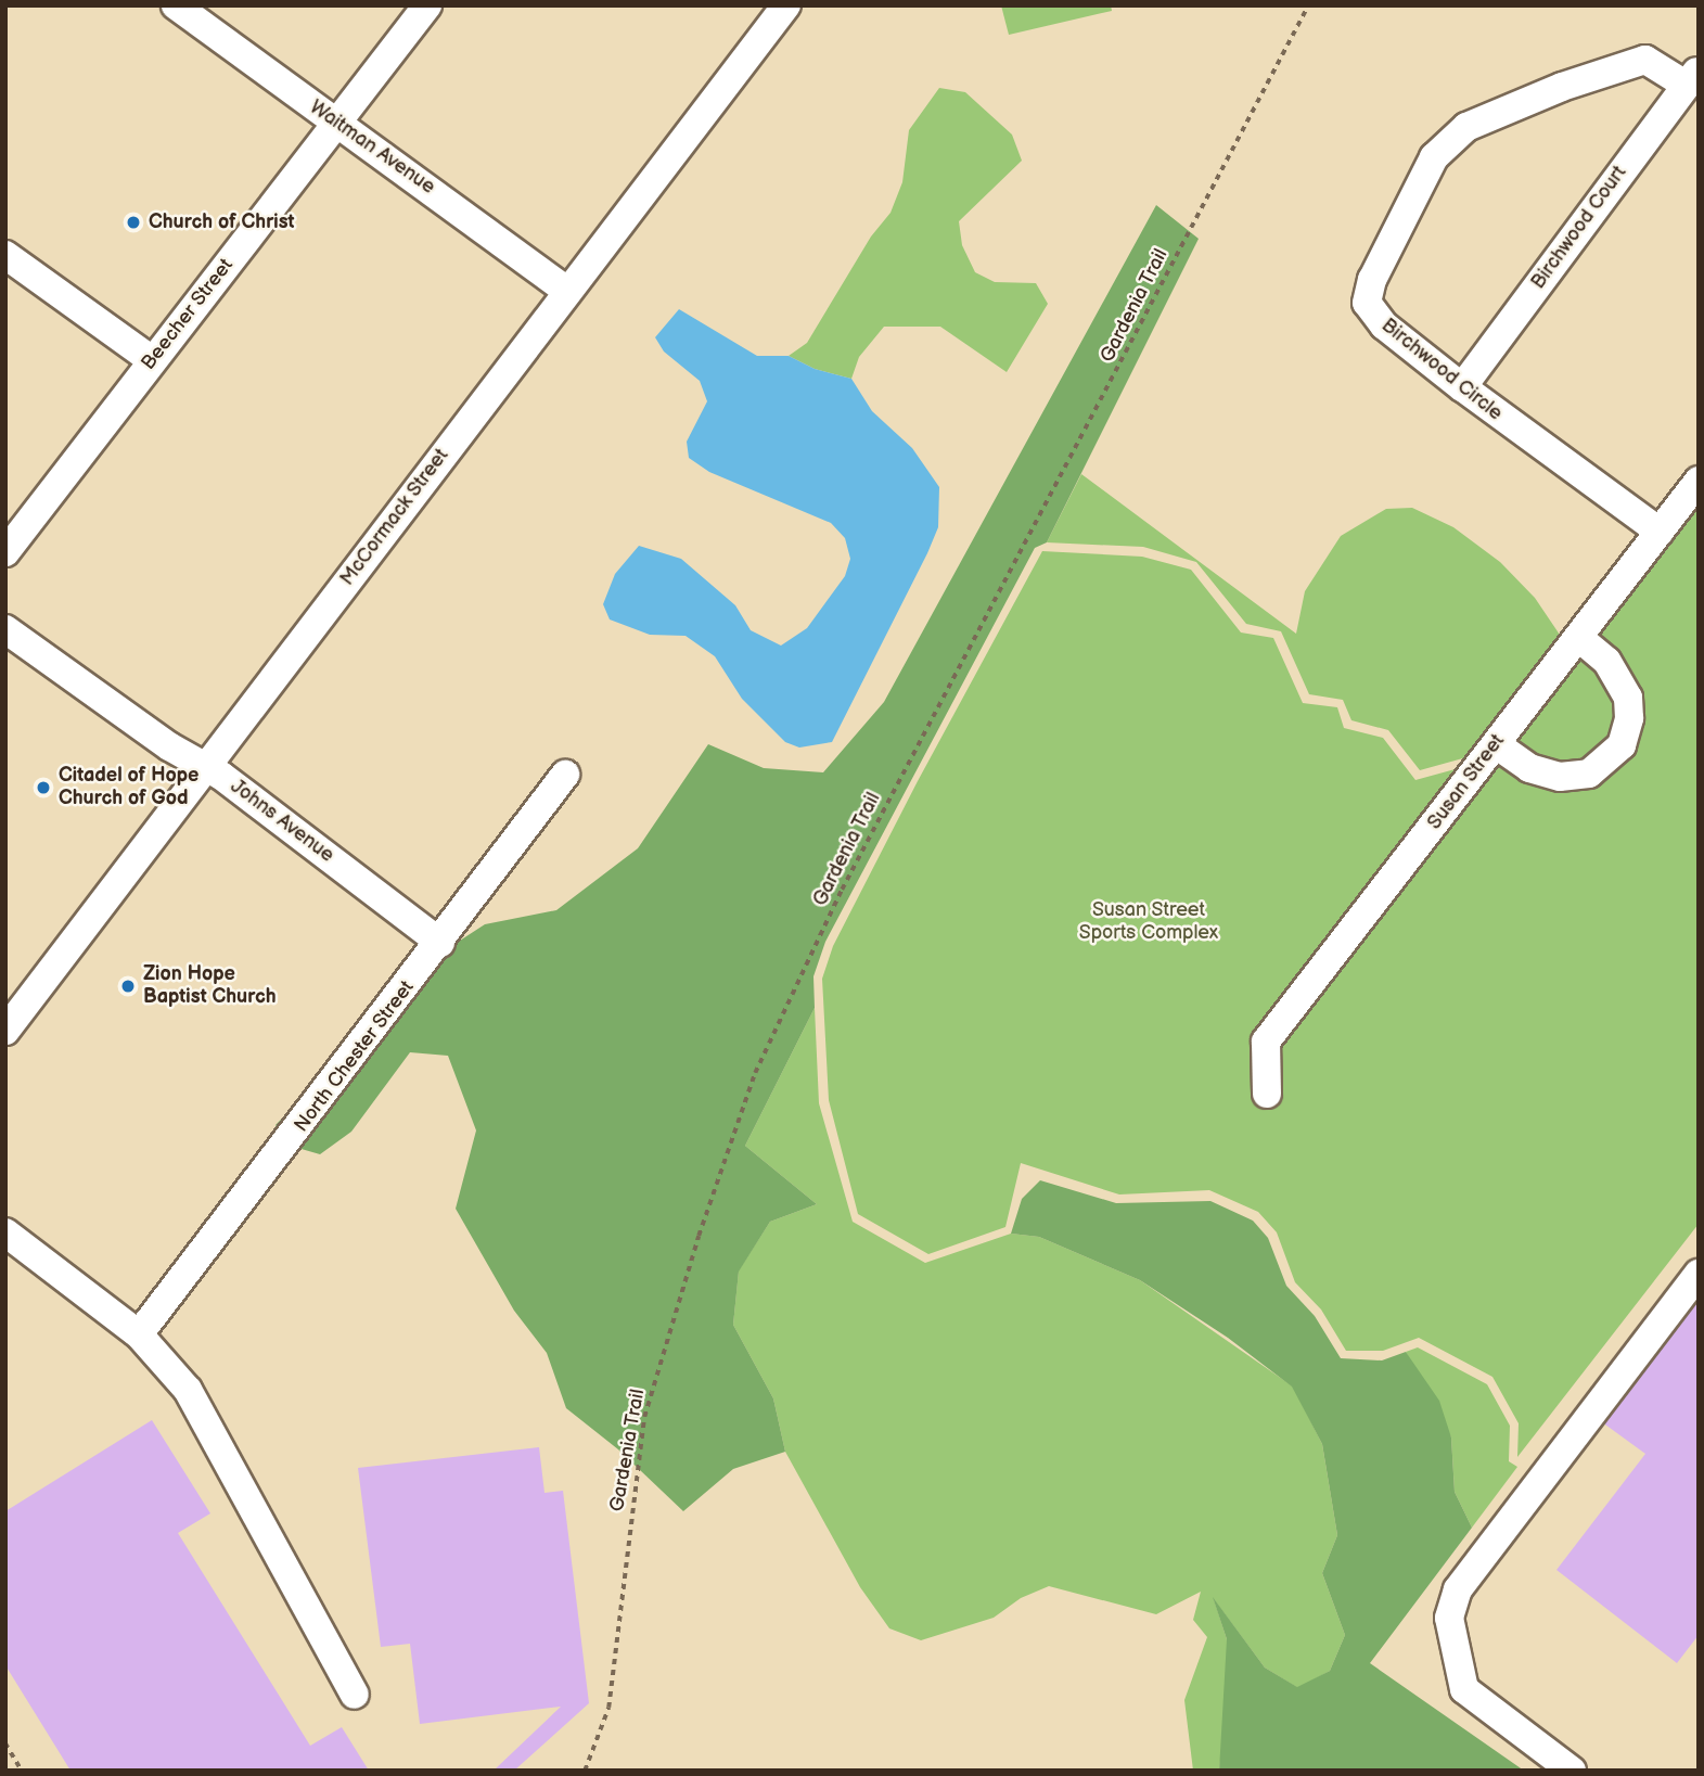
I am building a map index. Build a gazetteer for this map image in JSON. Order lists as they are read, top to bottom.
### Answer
{
  "streets": {
    "street": [
      "Waitman Avenue",
      "Birchwood Court",
      "Beecher Street",
      "Birchwood Circle",
      "McCormack Street",
      "Susan Street",
      "Johns Avenue",
      "North Chester Street"
    ],
    "path": ["Gardenia Trail"]
  },
  "crossings": [
    ["Waitman Avenue", "Beecher Street"],
    ["Waitman Avenue", "McCormack Street"],
    ["Birchwood Court", "Birchwood Circle"],
    ["Birchwood Circle", "Susan Street"],
    ["McCormack Street", "Johns Avenue"],
    ["Johns Avenue", "North Chester Street"]
  ],
  "parks": ["Susan Street Sports Complex"],
  "places": ["Church of Christ", "Citadel of Hope Church of God", "Zion Hope Baptist Church"]
}
